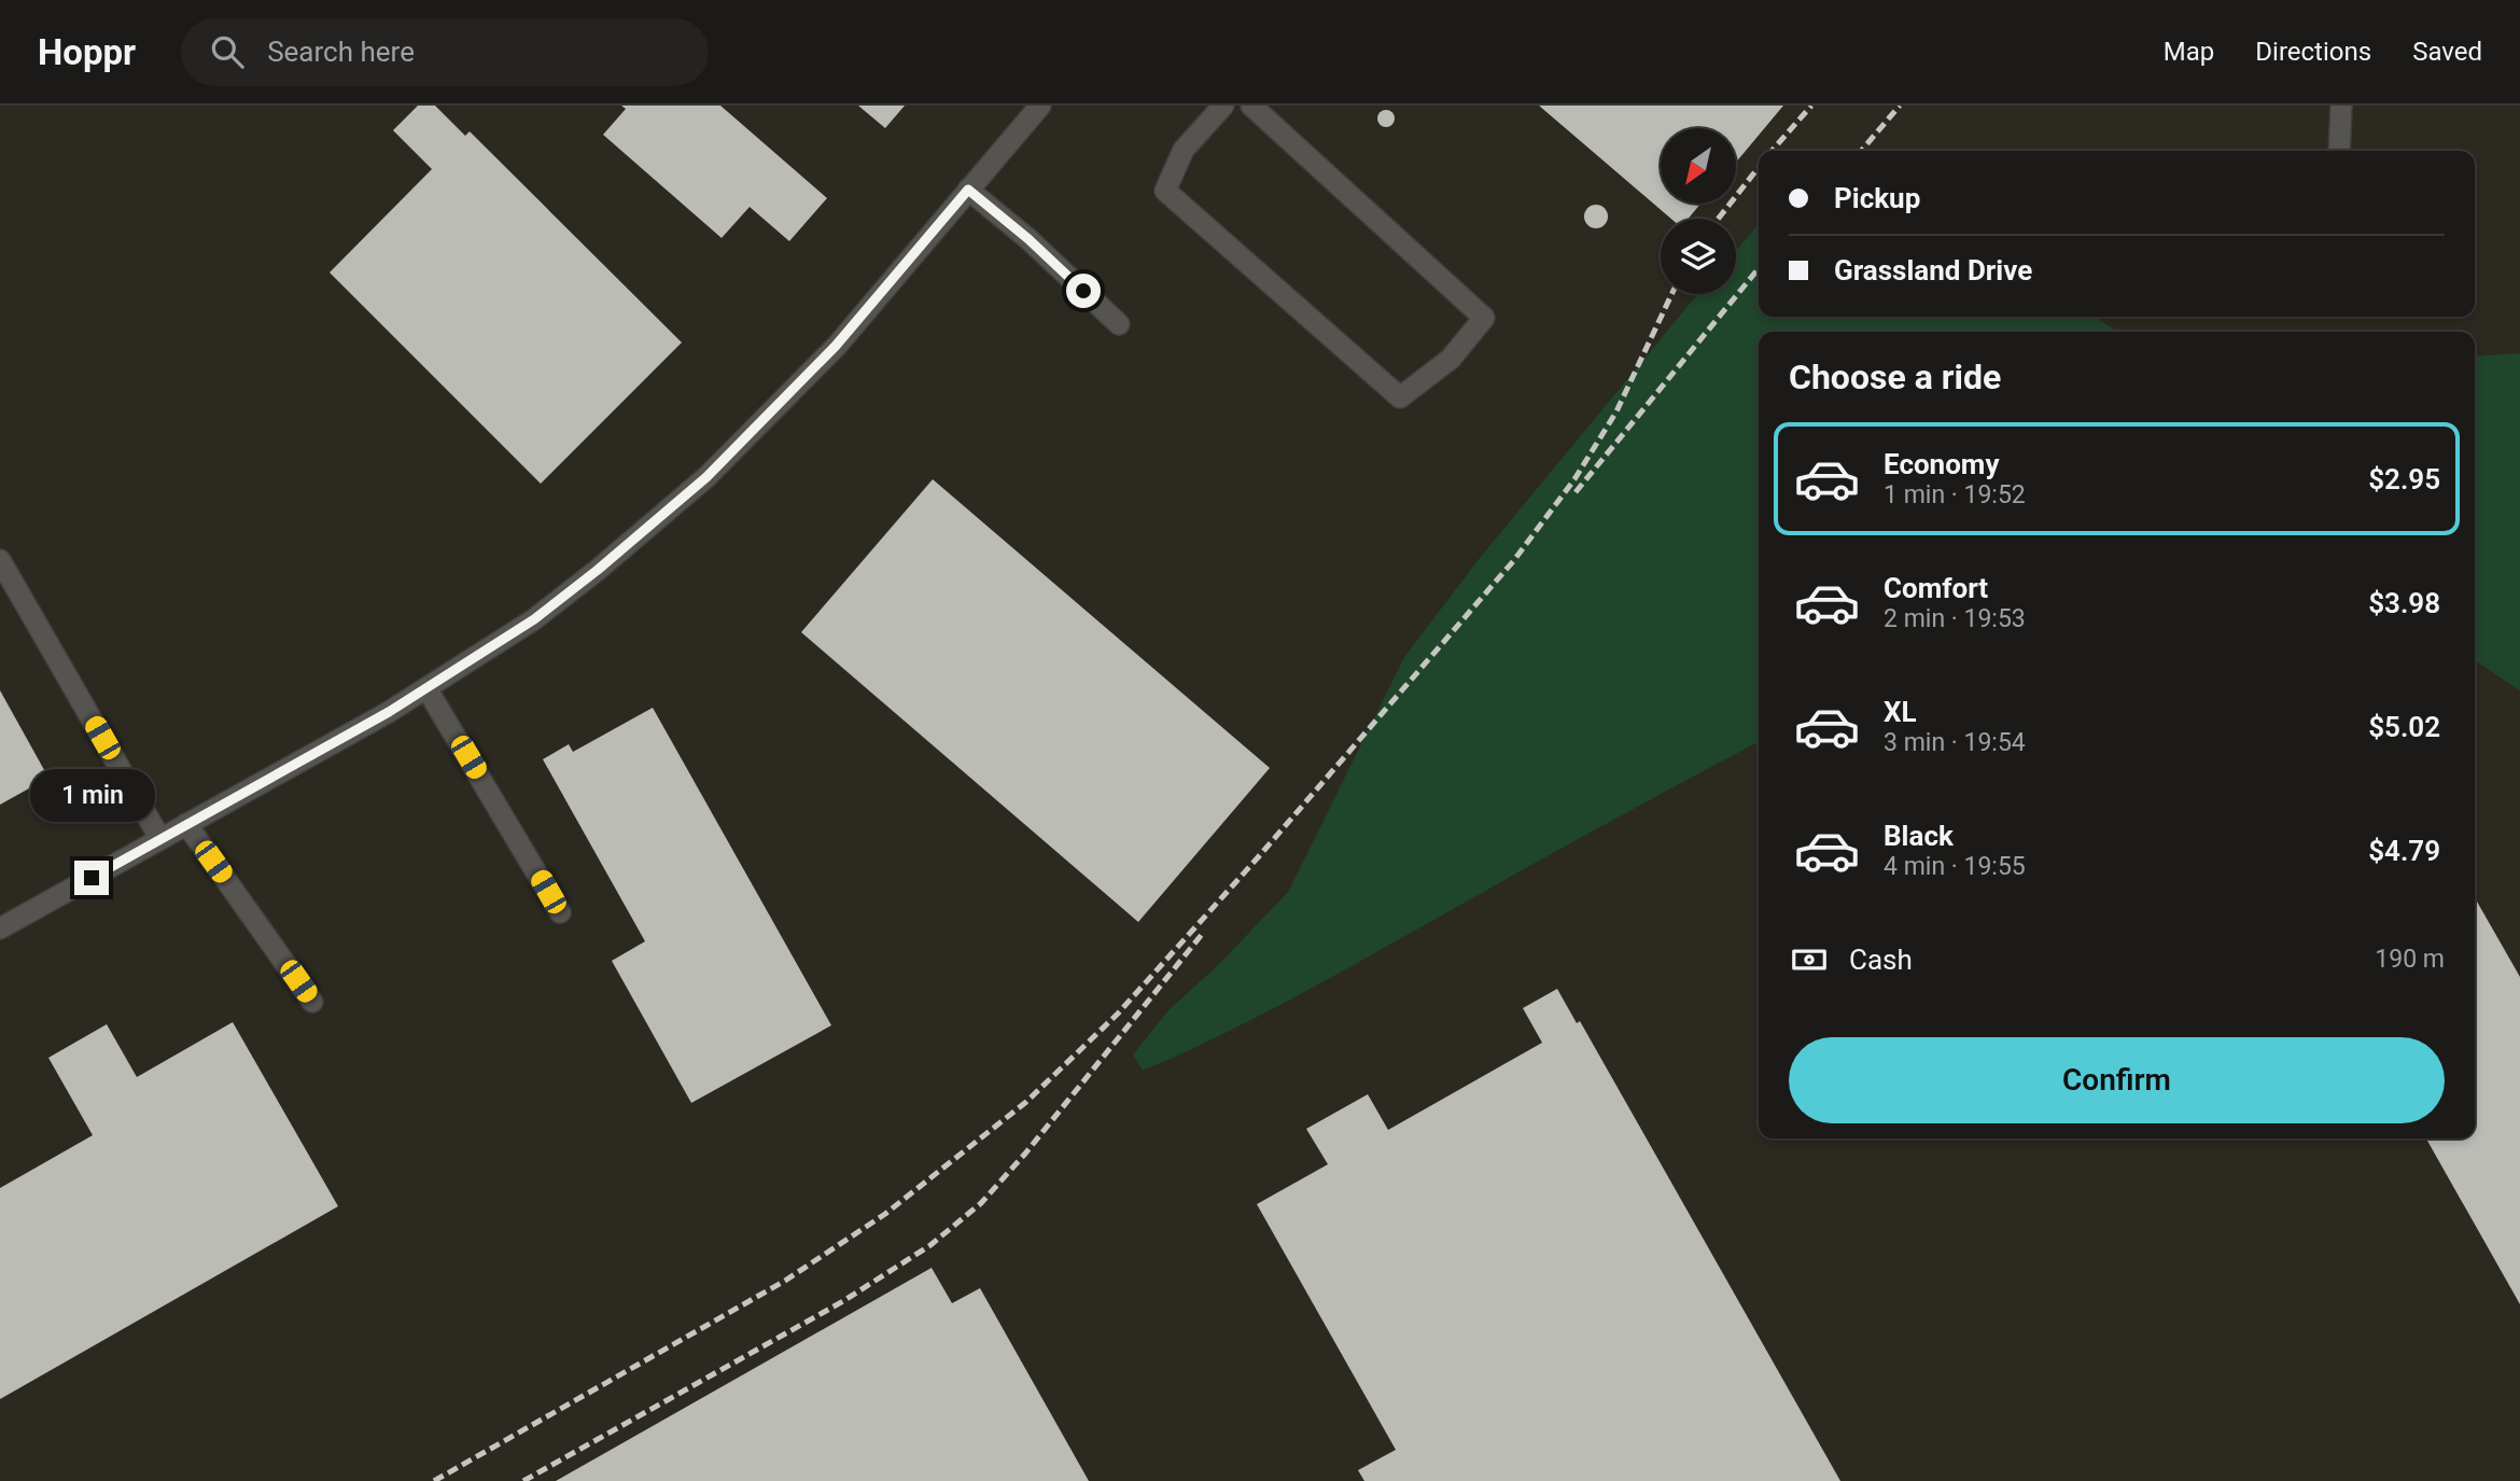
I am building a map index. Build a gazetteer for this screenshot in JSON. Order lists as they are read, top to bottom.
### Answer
{
  "north": "bottom left",
  "page": {
    "header": "Hoppr",
    "search": "Search here",
    "nav": ["Map", "Directions", "Saved"],
    "banner": ["Pickup", "Grassland Drive"],
    "heading": "Choose a ride",
    "list": [
      {
        "name": "Economy",
        "note": "1 min · 19:52",
        "value": "$2.95"
      },
      {
        "name": "Comfort",
        "note": "2 min · 19:53",
        "value": "$3.98"
      },
      {
        "name": "XL",
        "note": "3 min · 19:54",
        "value": "$5.02"
      },
      {
        "name": "Black",
        "note": "4 min · 19:55",
        "value": "$4.79"
      }
    ],
    "bubble": "1 min",
    "pay": ["Cash", "190 m"],
    "buttons": "Confirm"
  }
}
